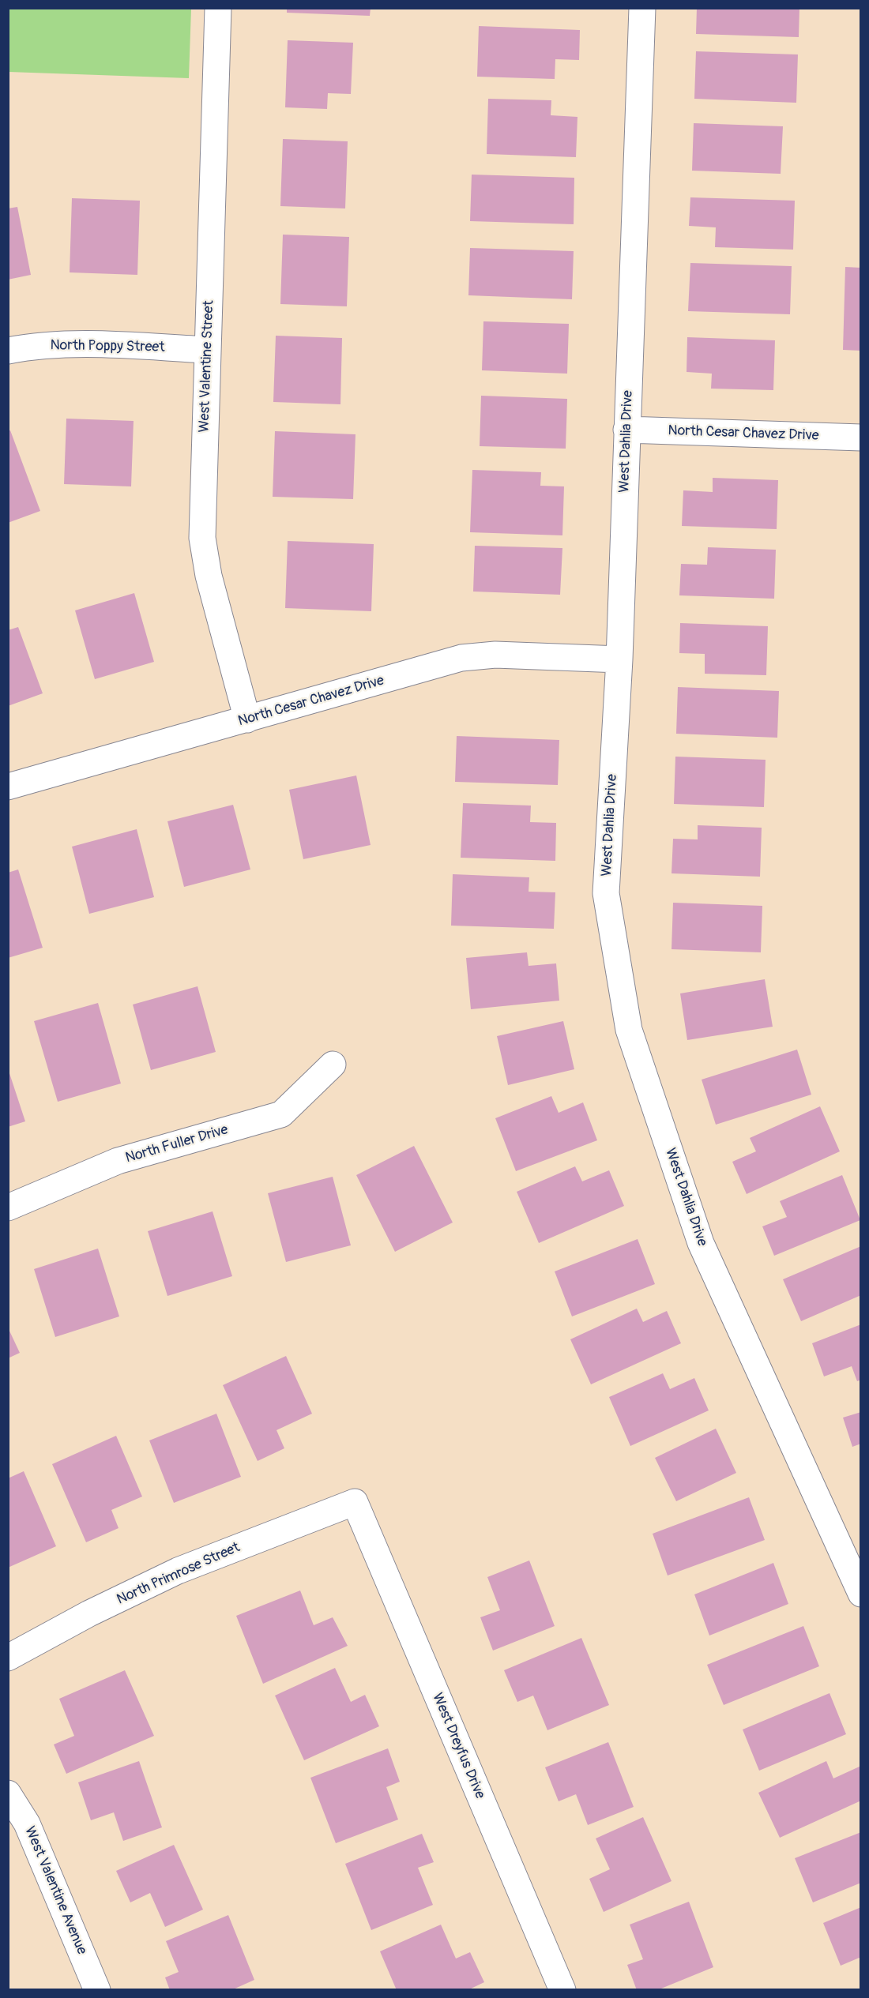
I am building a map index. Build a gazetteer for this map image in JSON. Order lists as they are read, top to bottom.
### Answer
{
  "streets": {
    "street": [
      "North Poppy Street",
      "West Valentine Street",
      "North Cesar Chavez Drive",
      "West Dahlia Drive",
      "North Fuller Drive",
      "North Primrose Street",
      "West Dreyfus Drive",
      "West Valentine Avenue"
    ]
  },
  "crossings": [
    ["North Poppy Street", "West Valentine Street"],
    ["West Valentine Street", "North Cesar Chavez Drive"],
    ["North Cesar Chavez Drive", "West Dahlia Drive"],
    ["North Primrose Street", "West Dreyfus Drive"]
  ]
}
